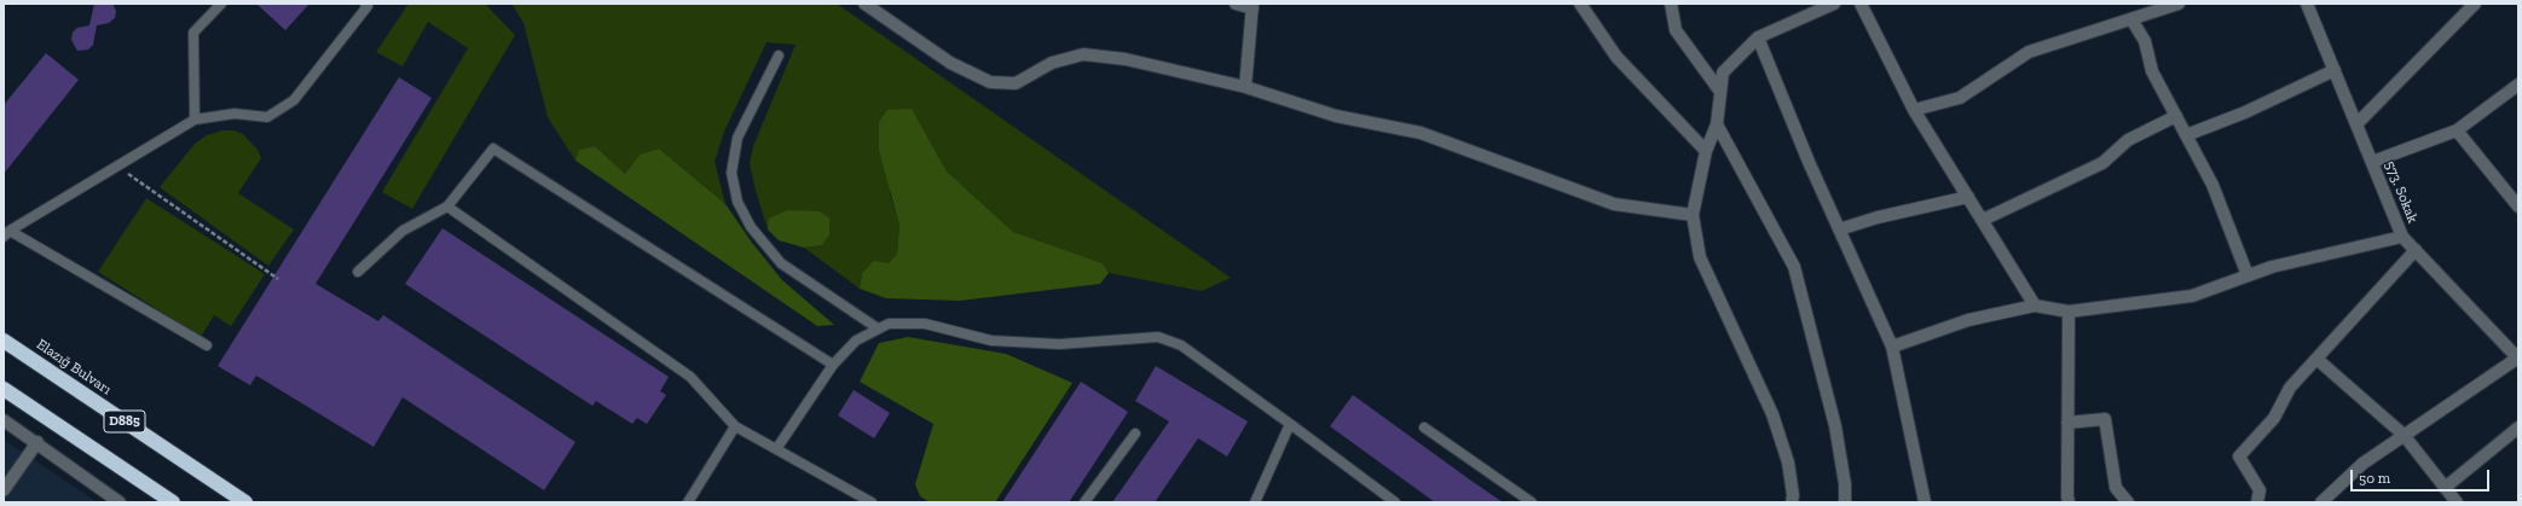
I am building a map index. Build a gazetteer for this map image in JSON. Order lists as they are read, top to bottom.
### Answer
{
  "streets": {
    "highway": ["Elazığ Bulvarı", "D885"],
    "street": ["573. Sokak"]
  },
  "scale_bar": "50 m"
}
